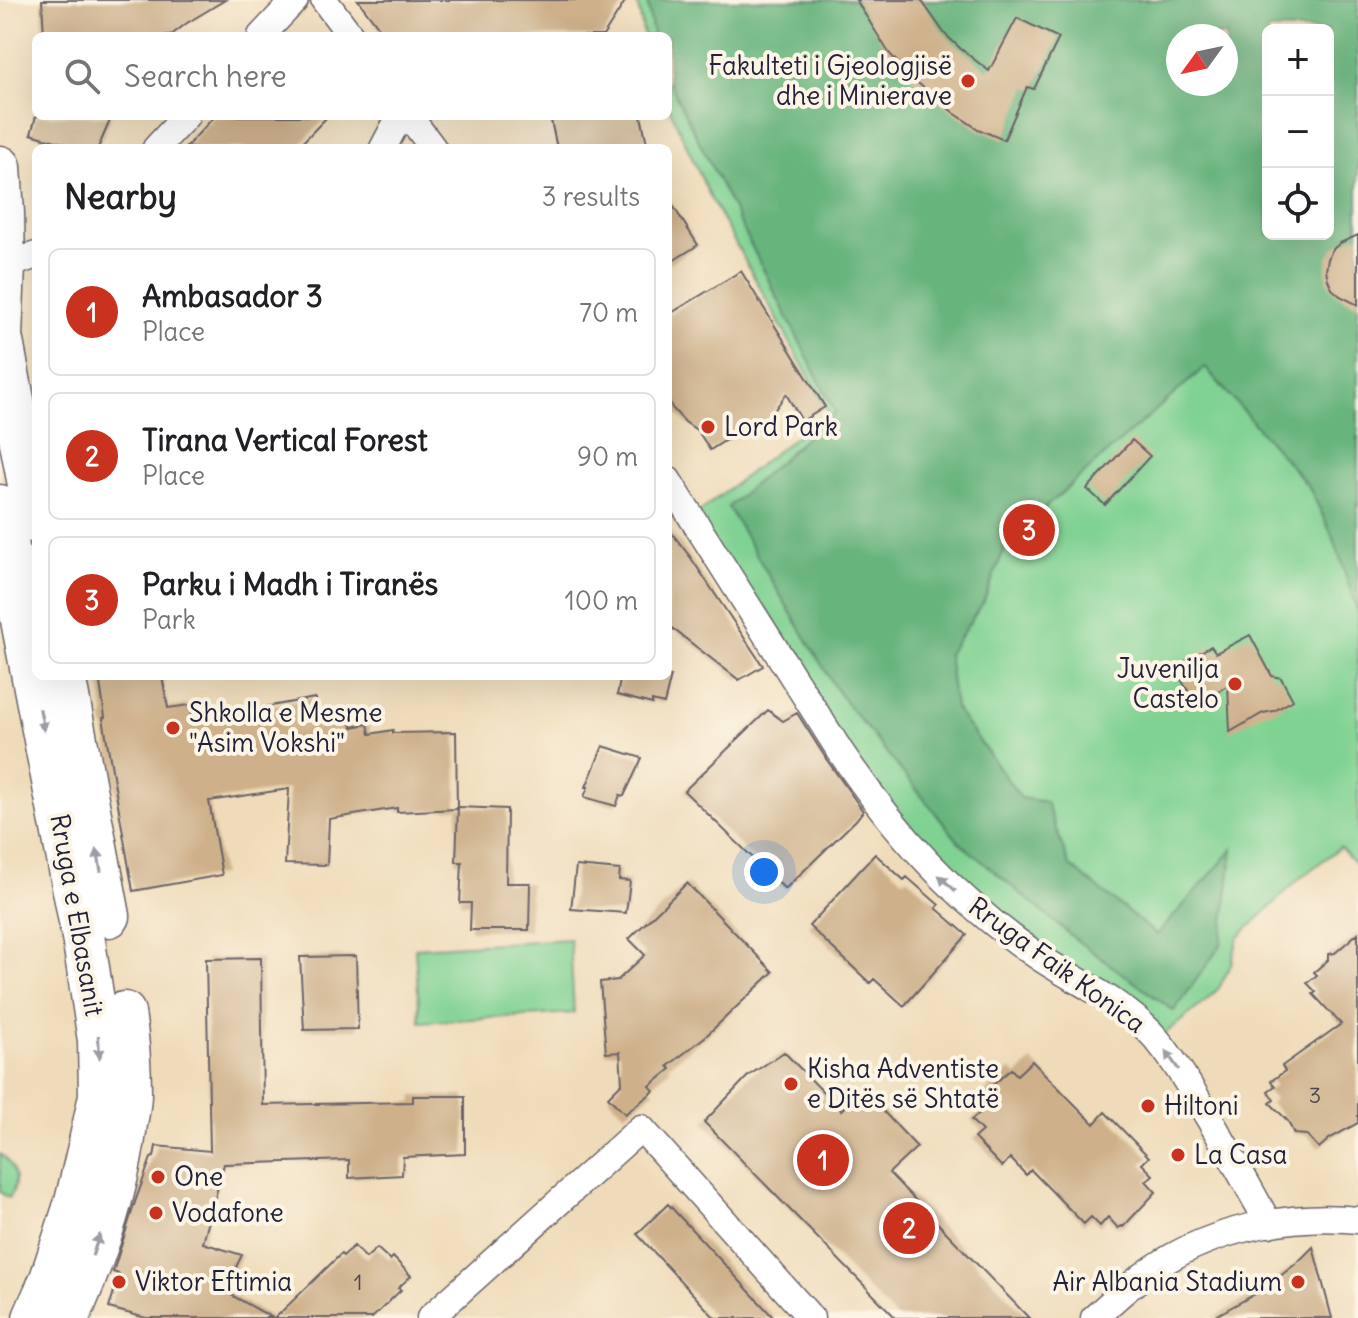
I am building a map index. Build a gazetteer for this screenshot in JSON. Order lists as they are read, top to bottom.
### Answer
{
  "streets": {
    "main road": ["Rruga e Elbasanit"],
    "street": ["Rruga Faik Konica"]
  },
  "one_way": ["Rruga Faik Konica"],
  "places": [
    "Fakulteti i Gjeologjisë dhe i Minierave",
    "Lord Park",
    "Juvenilja Castelo",
    "Shkolla e Mesme \"Asim Vokshi\"",
    "Kisha Adventiste e Ditës së Shtatë",
    "Hiltoni",
    "La Casa",
    "One",
    "Vodafone",
    "Viktor Eftimia",
    "Air Albania Stadium"
  ],
  "house_numbers": ["3", "1"],
  "north": "bottom left",
  "page": {
    "map_buttons": ["+", "−"],
    "search": "Search here",
    "heading": ["Nearby", "3 results"],
    "list": [
      {
        "mark": "1",
        "name": "Ambasador 3",
        "note": "Place",
        "value": "70 m"
      },
      {
        "mark": "2",
        "name": "Tirana Vertical Forest",
        "note": "Place",
        "value": "90 m"
      },
      {
        "mark": "3",
        "name": "Parku i Madh i Tiranës",
        "note": "Park",
        "value": "100 m"
      }
    ],
    "pins": ["3", "1", "2"]
  }
}
